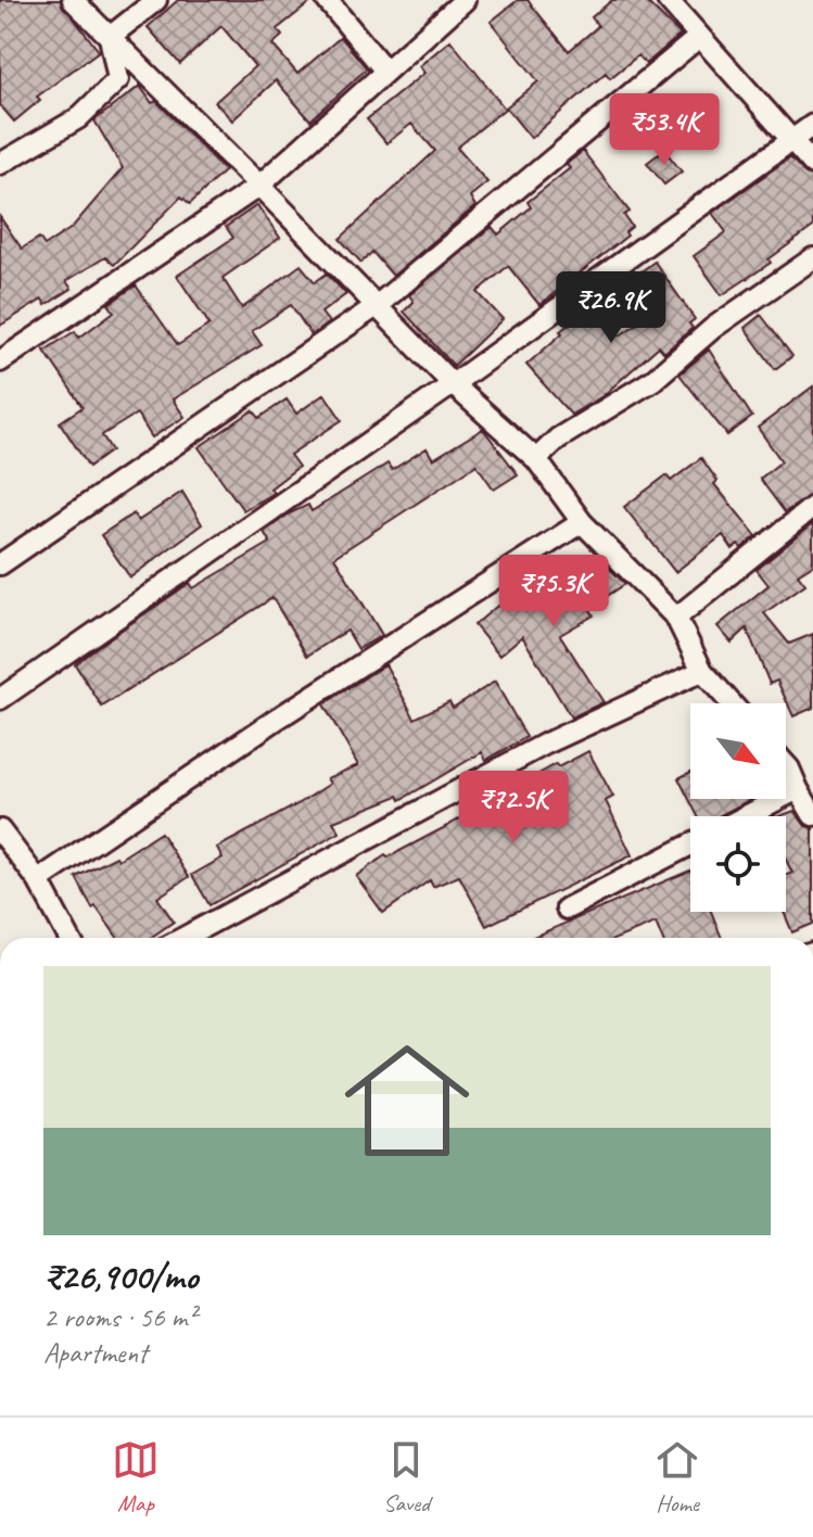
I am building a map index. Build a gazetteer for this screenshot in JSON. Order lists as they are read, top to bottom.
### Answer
{
  "north": "bottom right",
  "page": {
    "price": [
      "₹53.4K",
      "₹26.9K",
      "₹75.3K",
      "₹72.5K"
    ],
    "list": [
      {
        "name": "₹26,900/mo",
        "note": "2 rooms · 56 m² · Apartment"
      }
    ],
    "tabs": ["Map", "Saved", "Home"]
  }
}
